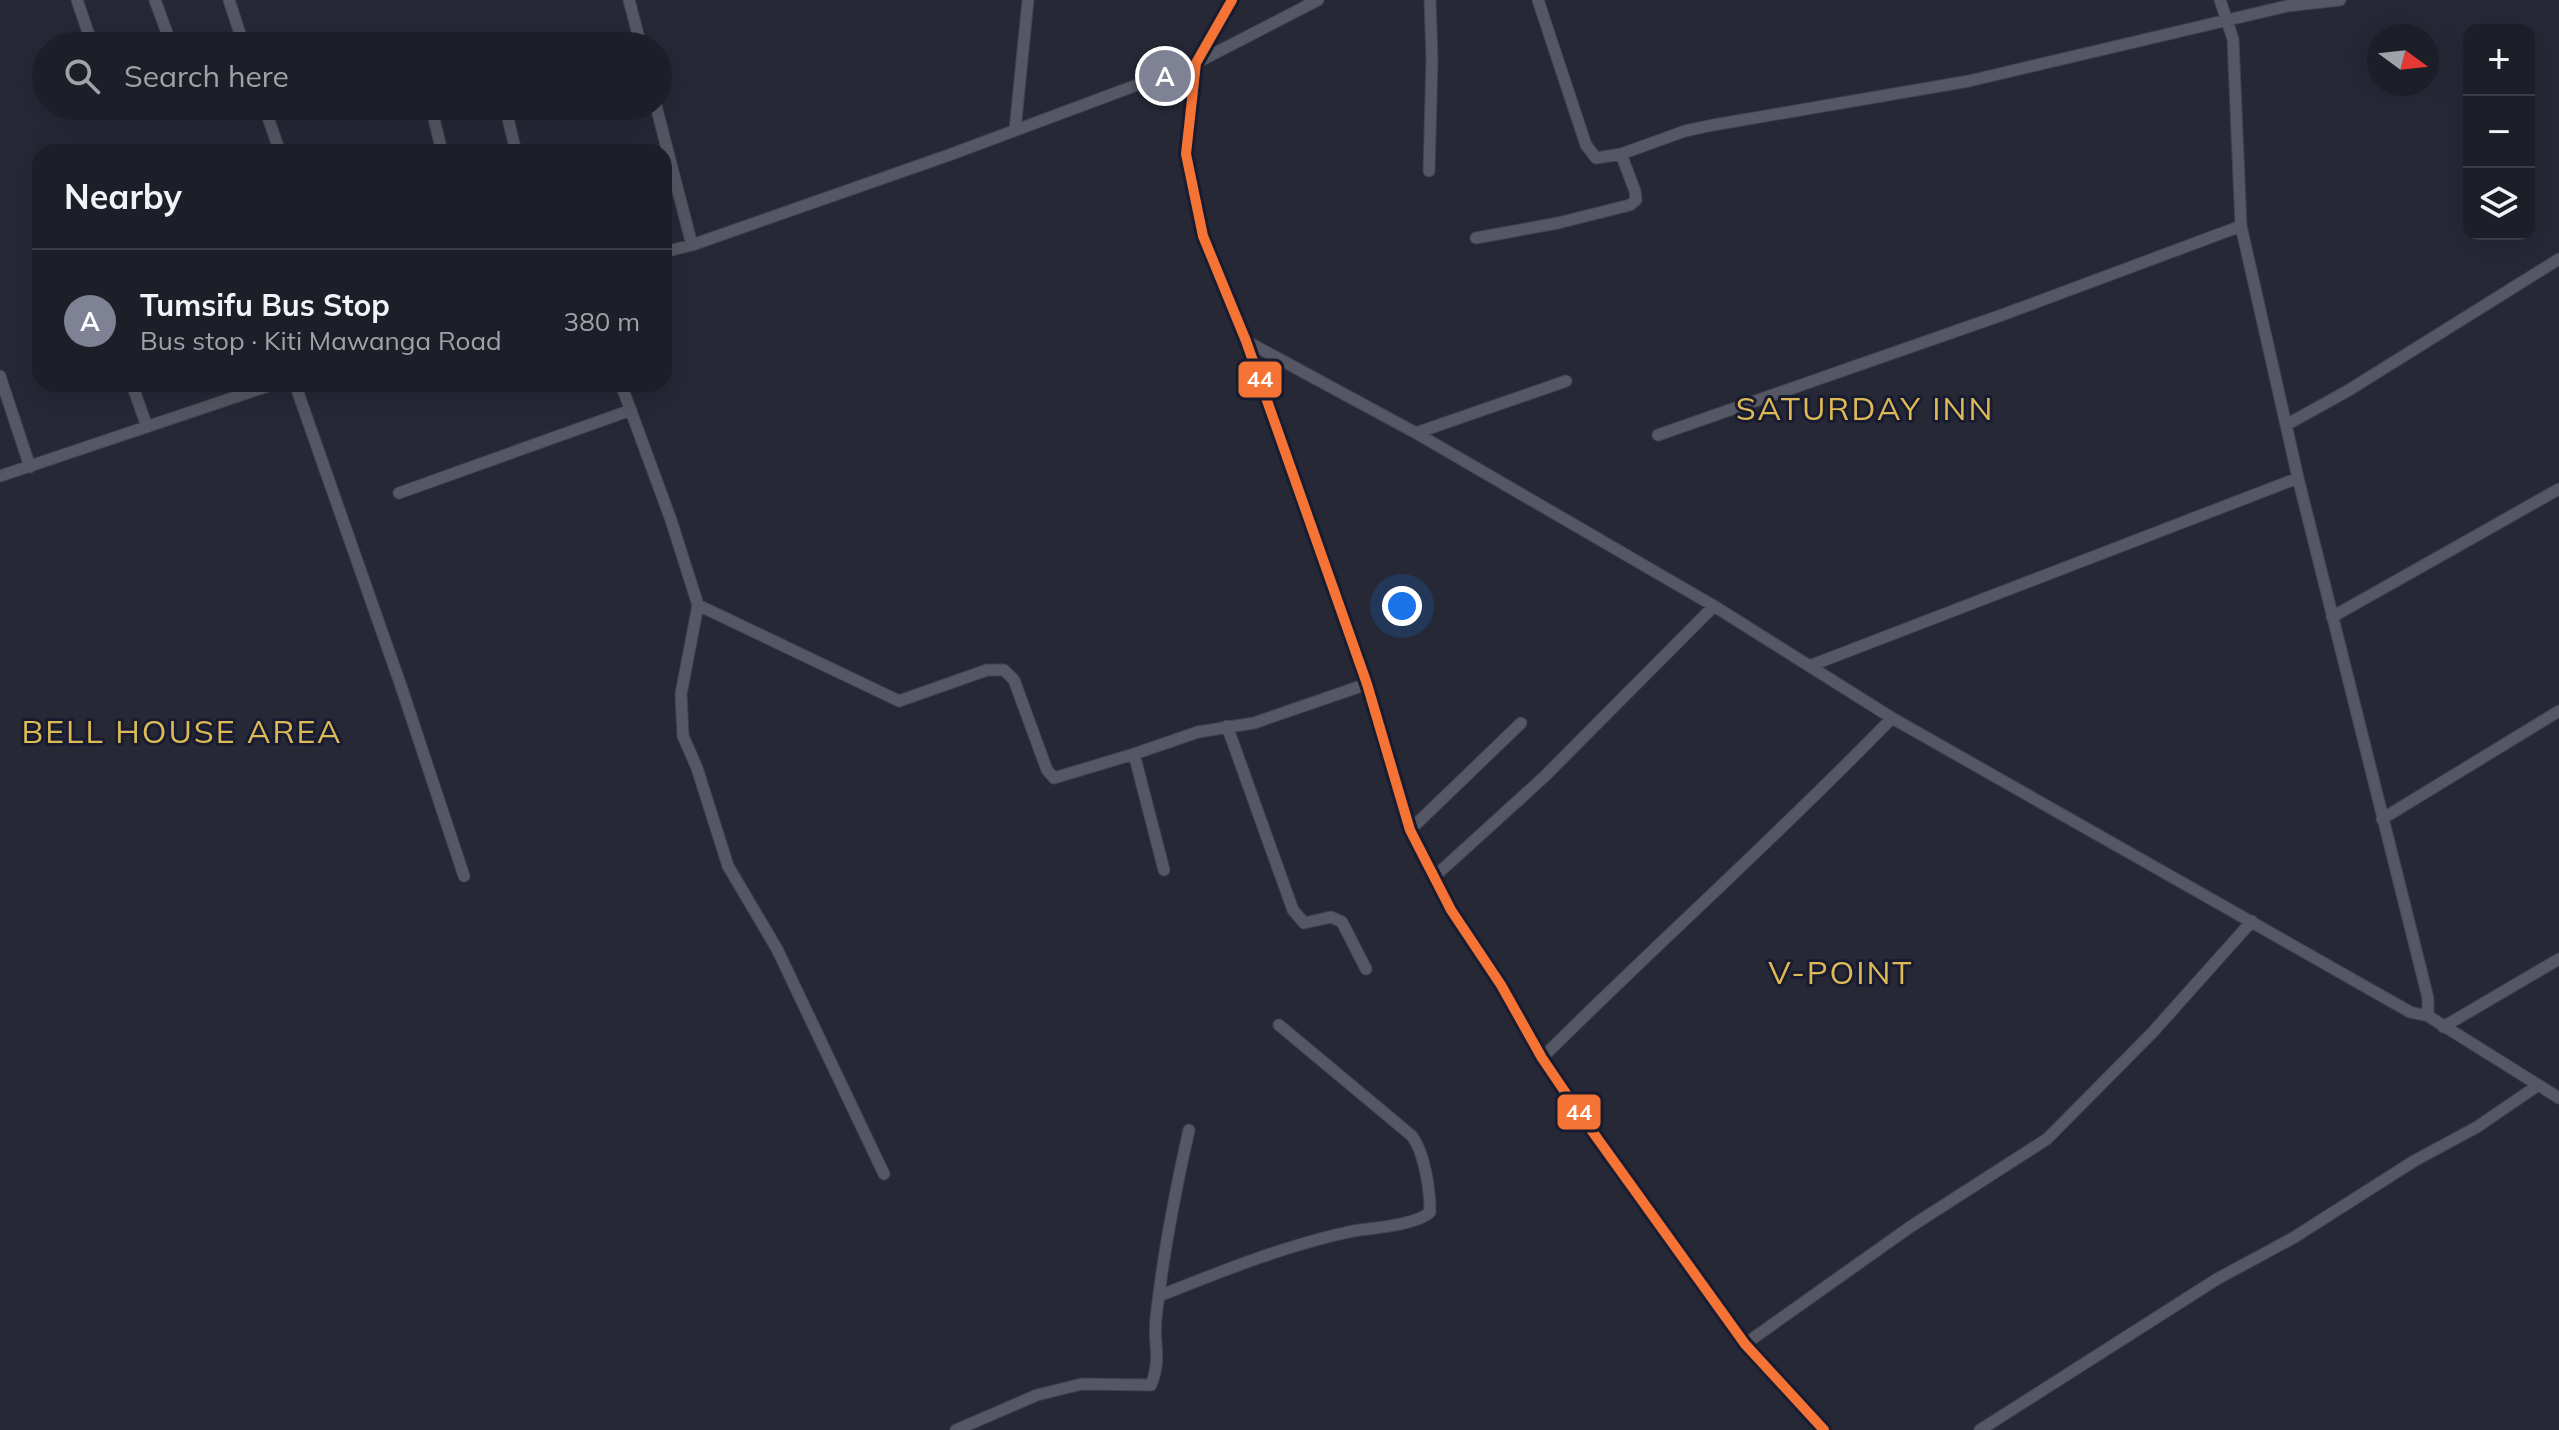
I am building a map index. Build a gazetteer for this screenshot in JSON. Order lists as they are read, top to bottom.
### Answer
{
  "districts": ["SATURDAY INN", "BELL HOUSE AREA", "V-POINT"],
  "lines": ["transit line 44"],
  "north": "right",
  "page": {
    "map_buttons": ["+", "−"],
    "search": "Search here",
    "pins": "A",
    "heading": "Nearby",
    "list": [
      {
        "mark": "A",
        "name": "Tumsifu Bus Stop",
        "note": "Bus stop · Kiti Mawanga Road",
        "value": "380 m"
      }
    ]
  }
}
